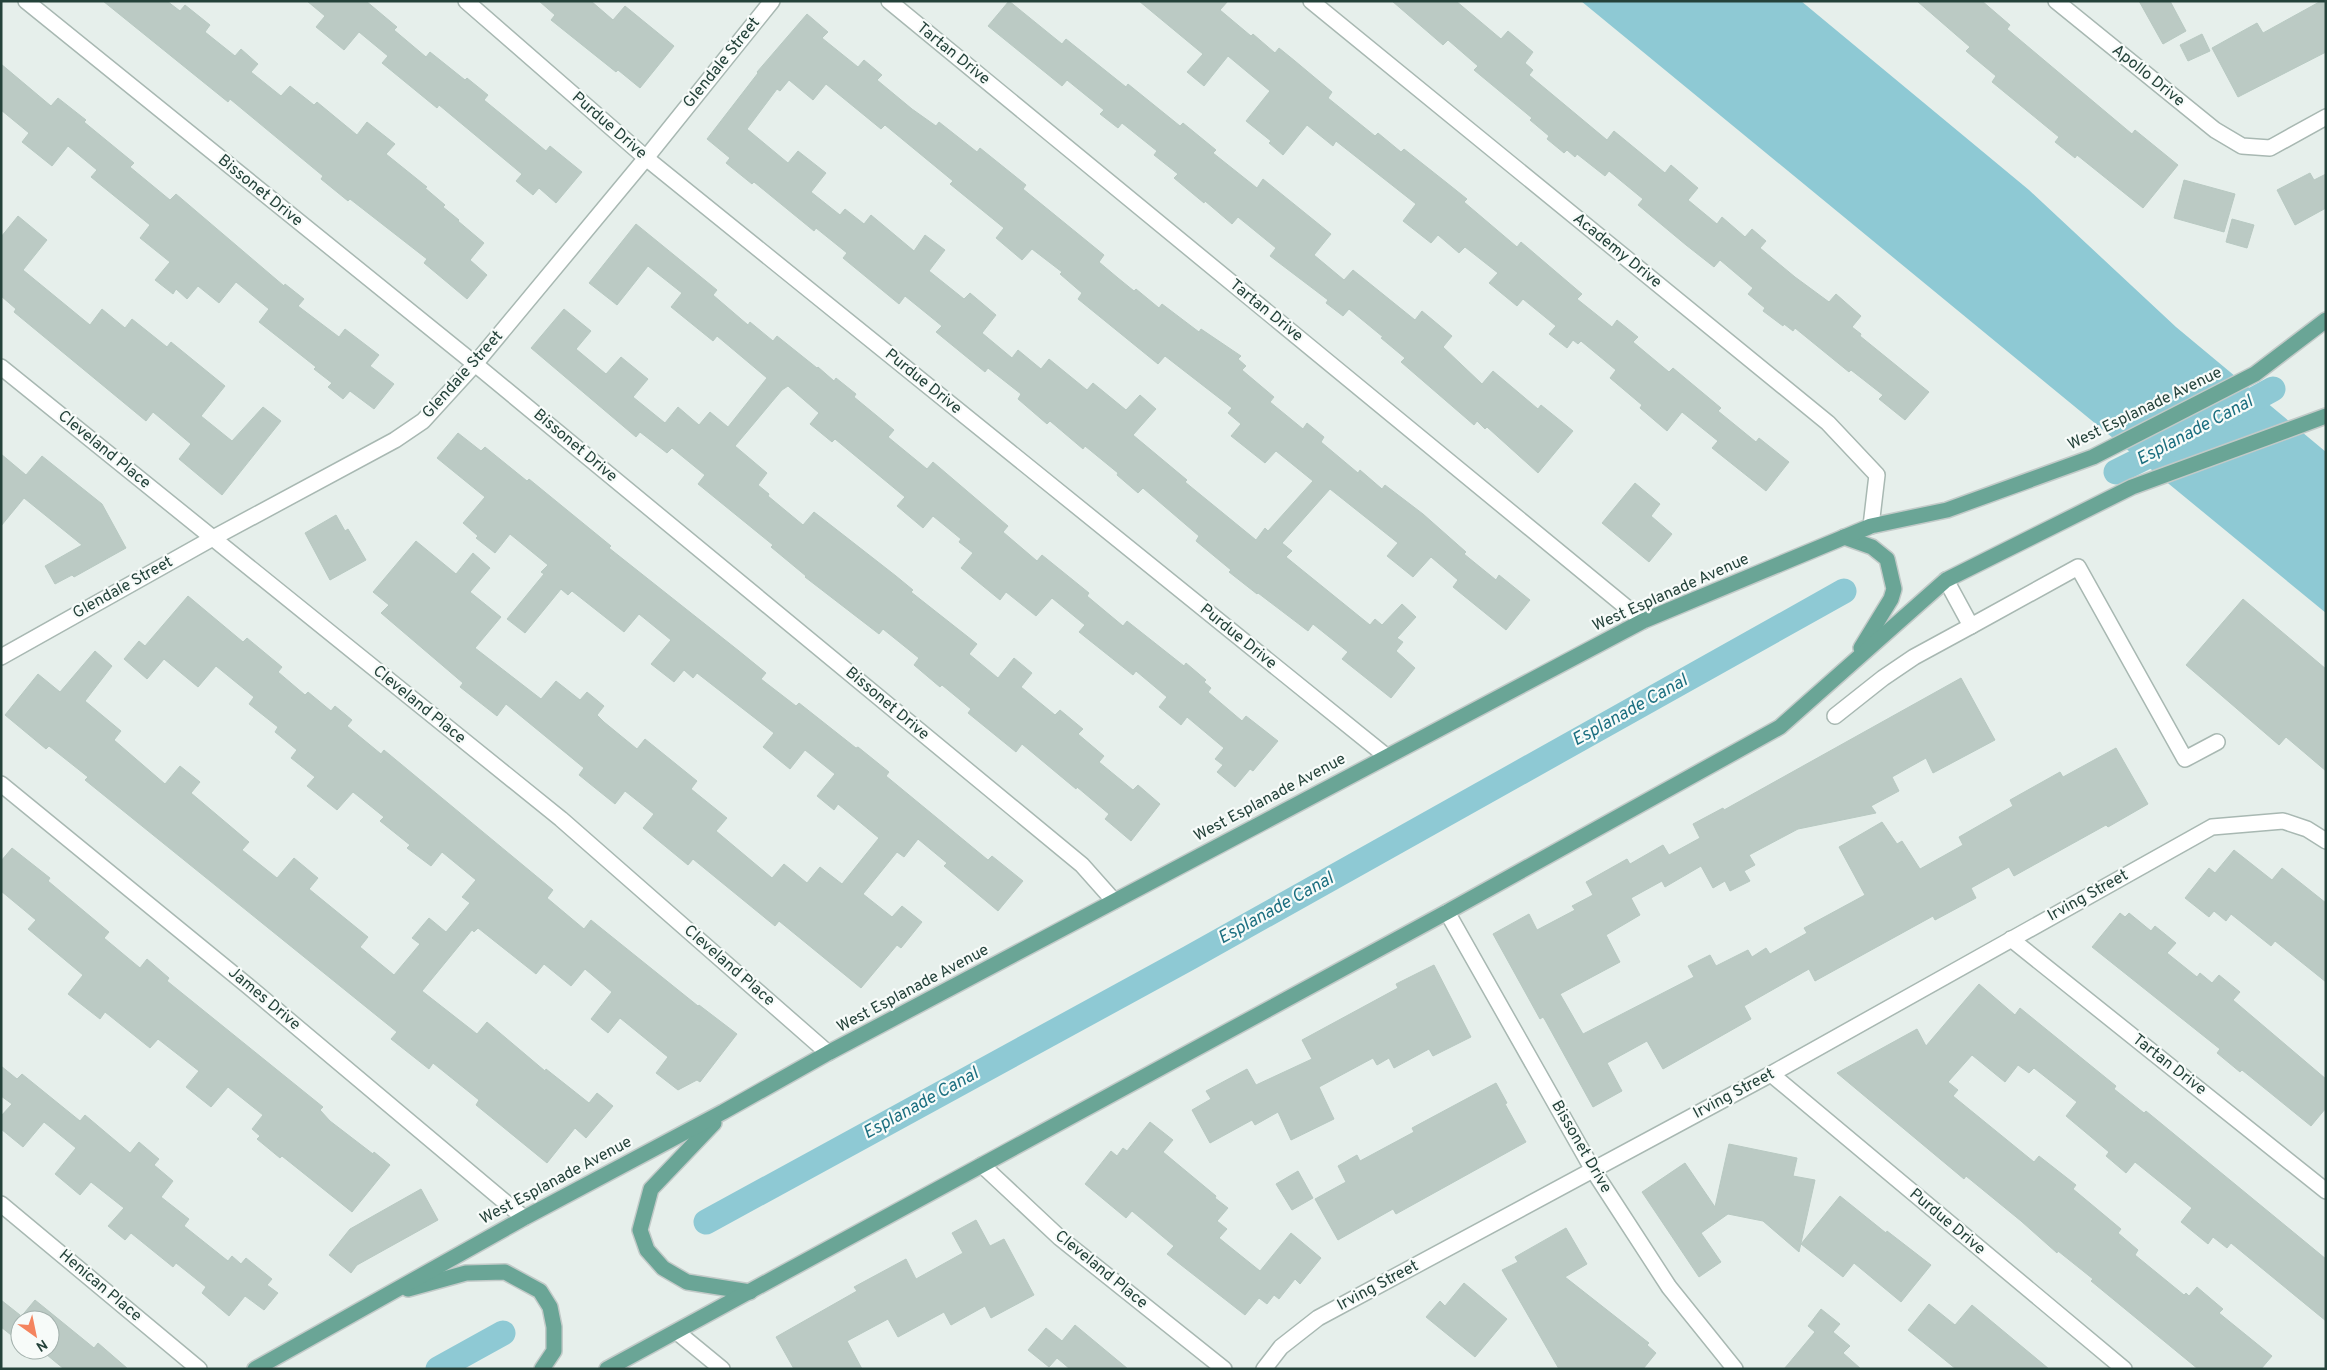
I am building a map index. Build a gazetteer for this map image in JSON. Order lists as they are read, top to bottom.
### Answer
{
  "streets": {
    "main road": ["West Esplanade Avenue"],
    "street": [
      "Tartan Drive",
      "Glendale Street",
      "Apollo Drive",
      "Purdue Drive",
      "Bissonet Drive",
      "Academy Drive",
      "Cleveland Place",
      "Irving Street",
      "James Drive",
      "Henican Place"
    ]
  },
  "crossings": [
    ["Tartan Drive", "West Esplanade Avenue"],
    ["Tartan Drive", "Irving Street"],
    ["Glendale Street", "Purdue Drive"],
    ["Glendale Street", "Bissonet Drive"],
    ["Glendale Street", "Cleveland Place"],
    ["Purdue Drive", "West Esplanade Avenue"],
    ["Purdue Drive", "Irving Street"],
    ["Bissonet Drive", "West Esplanade Avenue"],
    ["Bissonet Drive", "Irving Street"],
    ["Academy Drive", "West Esplanade Avenue"],
    ["West Esplanade Avenue", "Cleveland Place"],
    ["West Esplanade Avenue", "James Drive"]
  ],
  "water": ["Esplanade Canal"],
  "north": "bottom right"
}
